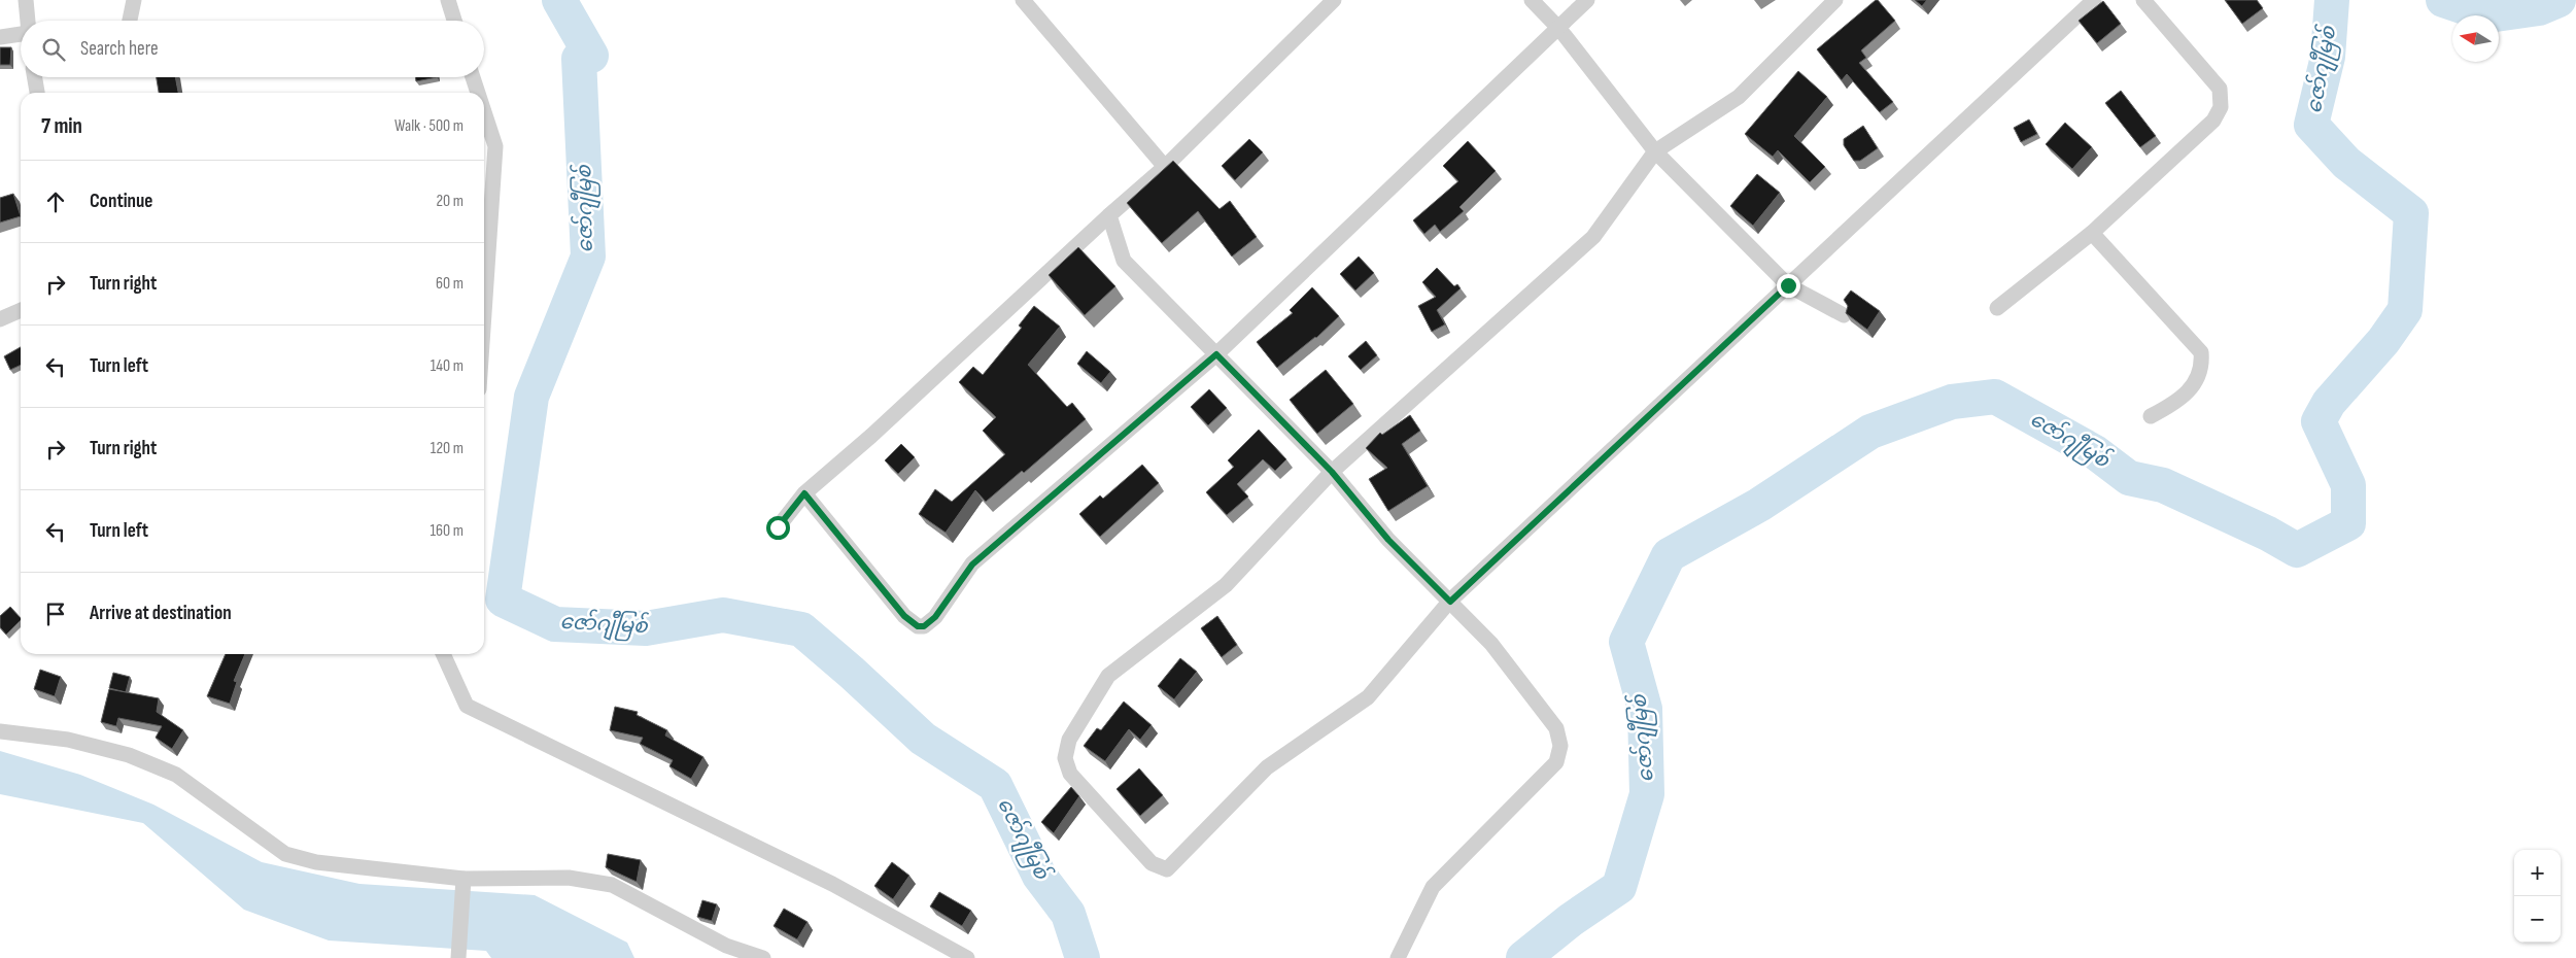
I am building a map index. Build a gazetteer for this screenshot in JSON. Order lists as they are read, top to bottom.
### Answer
{
  "water": ["ဇော်ဂျီမြစ်"],
  "north": "left",
  "page": {
    "search": "Search here",
    "heading": ["7 min", "Walk · 500 m"],
    "list": [
      ["Continue", "20 m"],
      ["Turn right", "60 m"],
      ["Turn left", "140 m"],
      ["Turn right", "120 m"],
      ["Turn left", "160 m"],
      "Arrive at destination"
    ],
    "map_buttons": ["+", "−"]
  }
}
